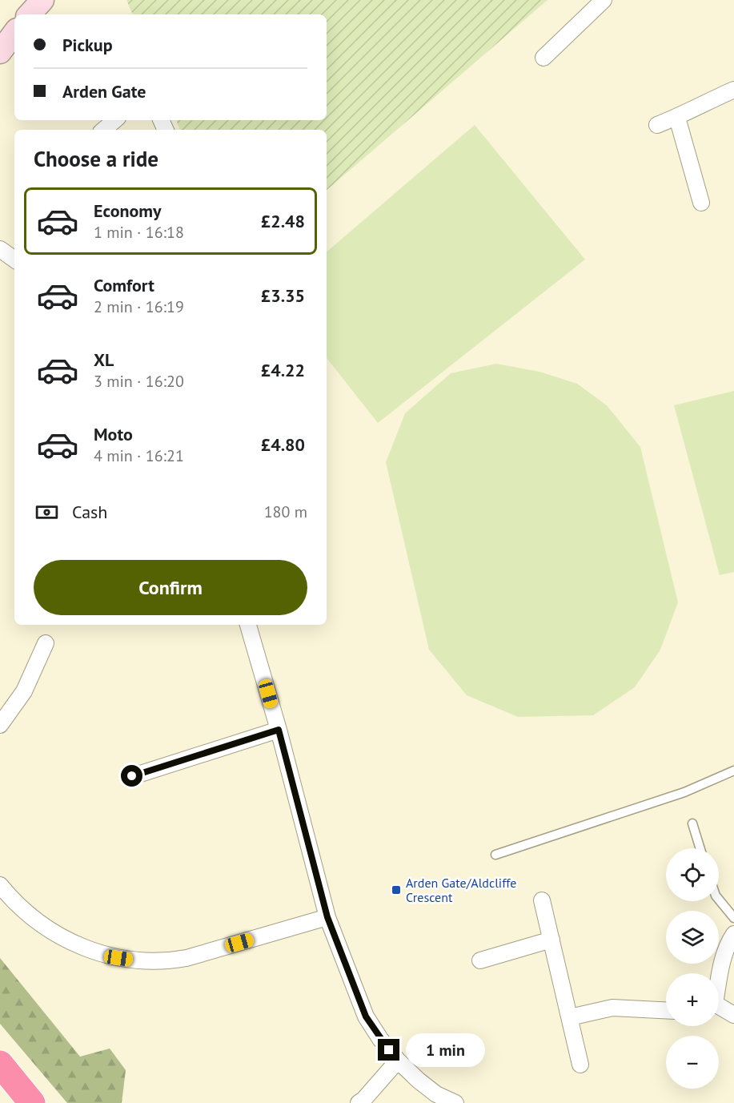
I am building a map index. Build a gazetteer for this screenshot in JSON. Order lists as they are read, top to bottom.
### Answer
{
  "places": {
    "transit": ["Arden Gate/Aldcliffe Crescent"]
  },
  "page": {
    "banner": ["Pickup", "Arden Gate"],
    "heading": "Choose a ride",
    "list": [
      {
        "name": "Economy",
        "note": "1 min · 16:18",
        "value": "£2.48"
      },
      {
        "name": "Comfort",
        "note": "2 min · 16:19",
        "value": "£3.35"
      },
      {
        "name": "XL",
        "note": "3 min · 16:20",
        "value": "£4.22"
      },
      {
        "name": "Moto",
        "note": "4 min · 16:21",
        "value": "£4.80"
      }
    ],
    "pay": ["Cash", "180 m"],
    "buttons": "Confirm",
    "map_buttons": ["+", "−"],
    "bubble": "1 min"
  }
}
